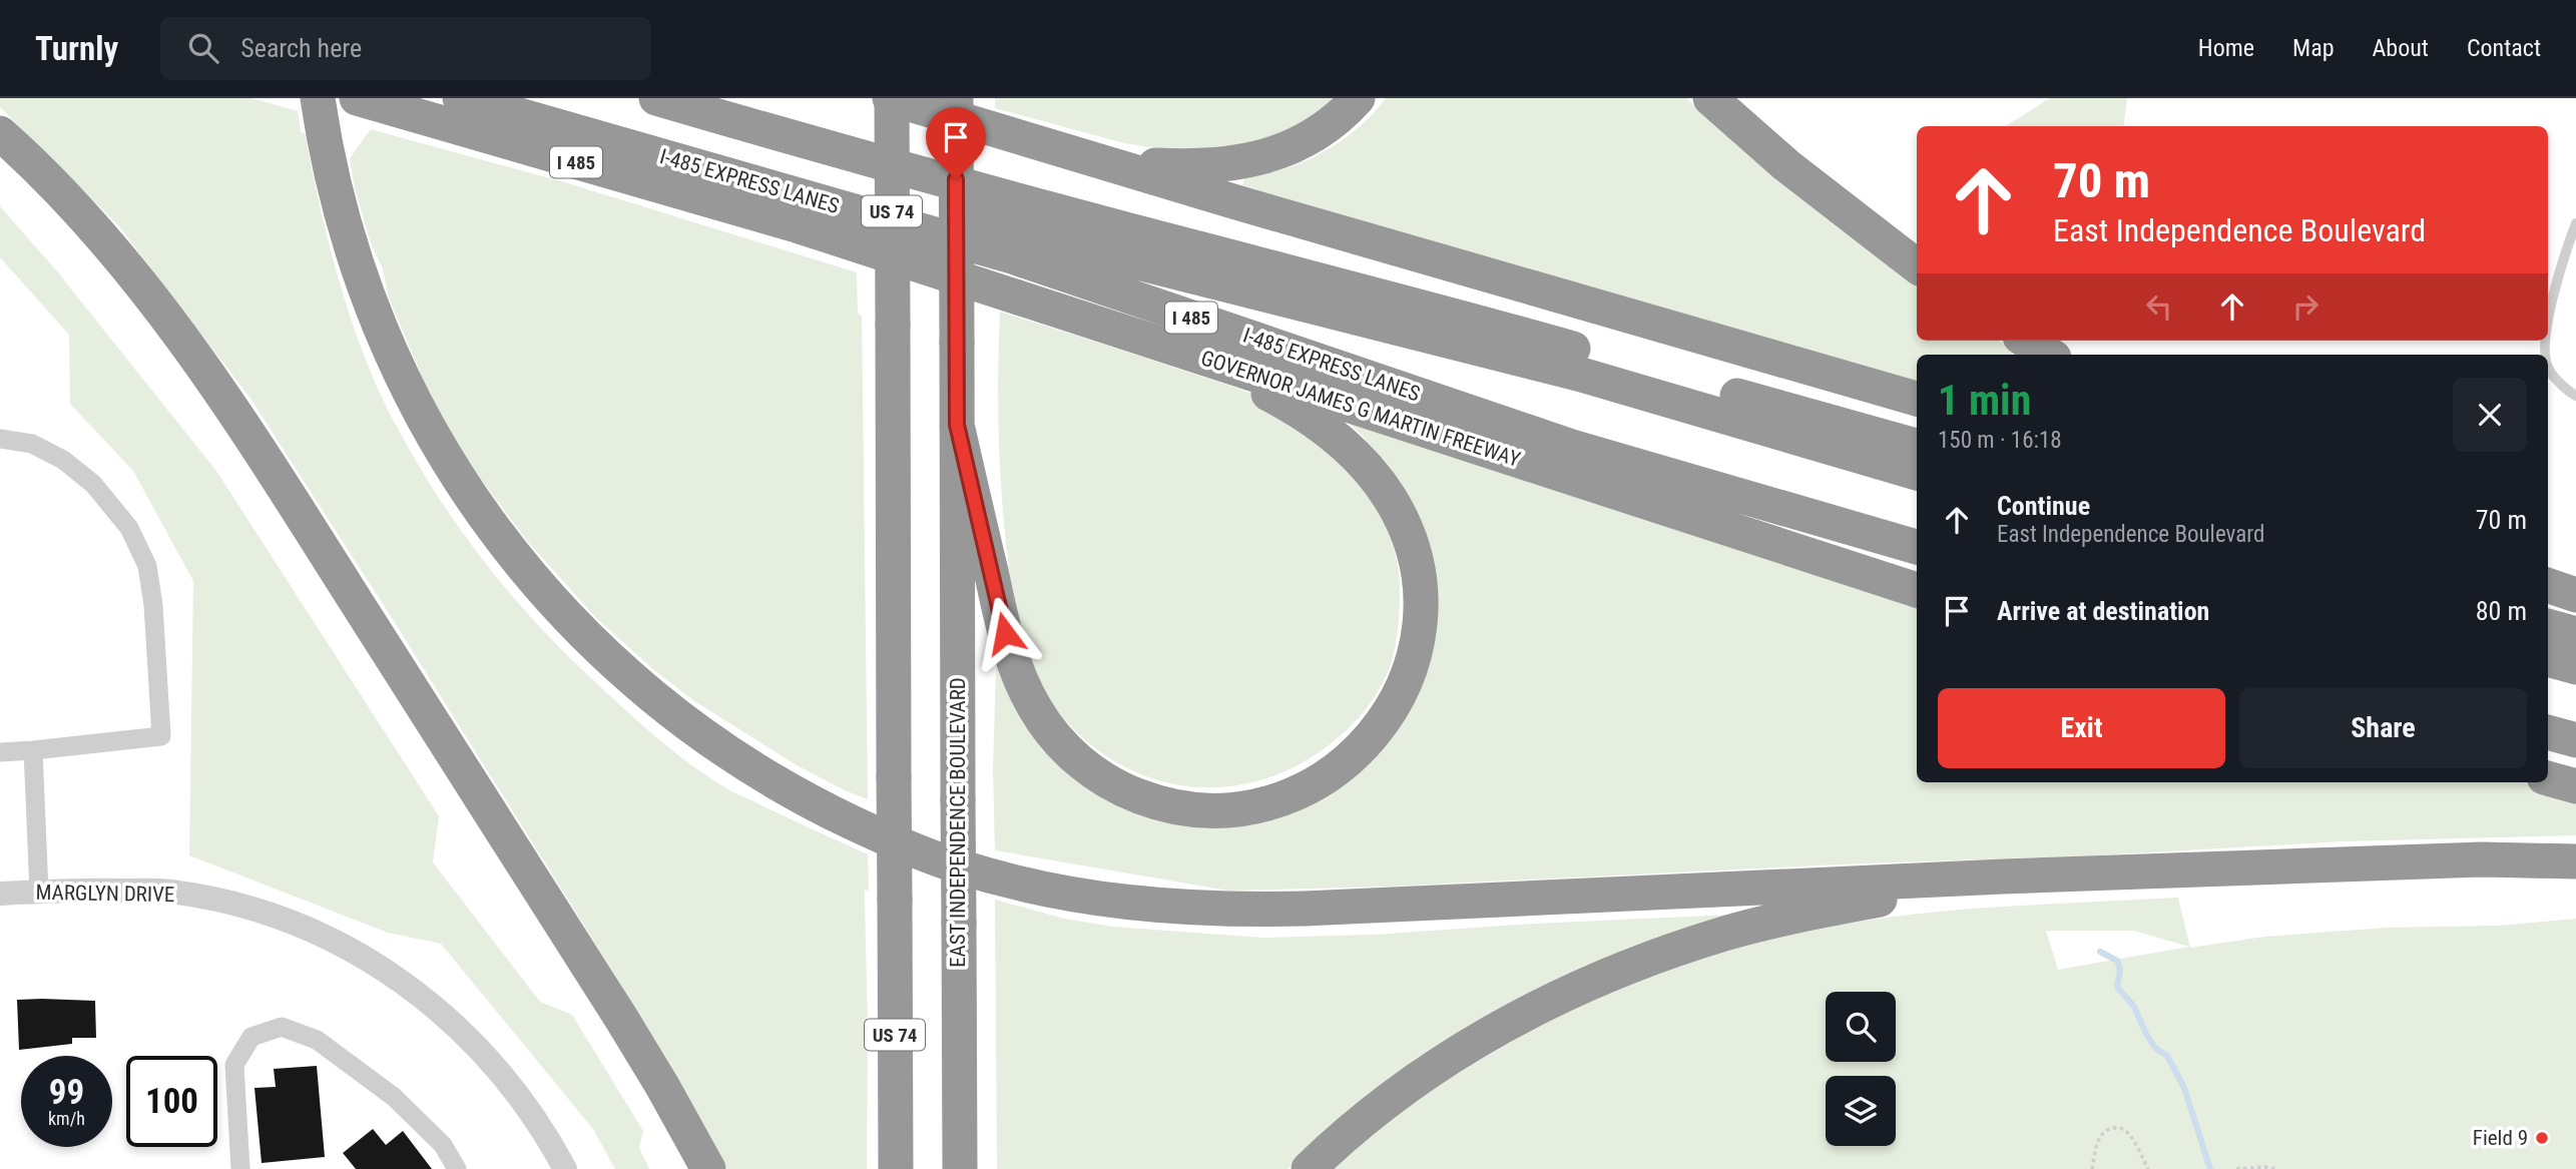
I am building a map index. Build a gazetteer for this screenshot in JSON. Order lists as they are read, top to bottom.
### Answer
{
  "streets": {
    "highway": [
      "I 485",
      "I-485 EXPRESS LANES",
      "US 74",
      "GOVERNOR JAMES G MARTIN FREEWAY",
      "EAST INDEPENDENCE BOULEVARD"
    ],
    "street": ["MARGLYN DRIVE"]
  },
  "places": ["Field 9"],
  "page": {
    "header": "Turnly",
    "search": "Search here",
    "nav": [
      "Home",
      "Map",
      "About",
      "Contact"
    ],
    "turn": ["70 m", "East Independence Boulevard"],
    "heading": ["1 min", "150 m · 16:18"],
    "list": [
      {
        "name": "Continue",
        "note": "East Independence Boulevard",
        "value": "70 m"
      },
      {
        "name": "Arrive at destination",
        "value": "80 m"
      }
    ],
    "buttons": ["Exit", "Share"],
    "speed": "99 km/h",
    "limit": "100"
  }
}
